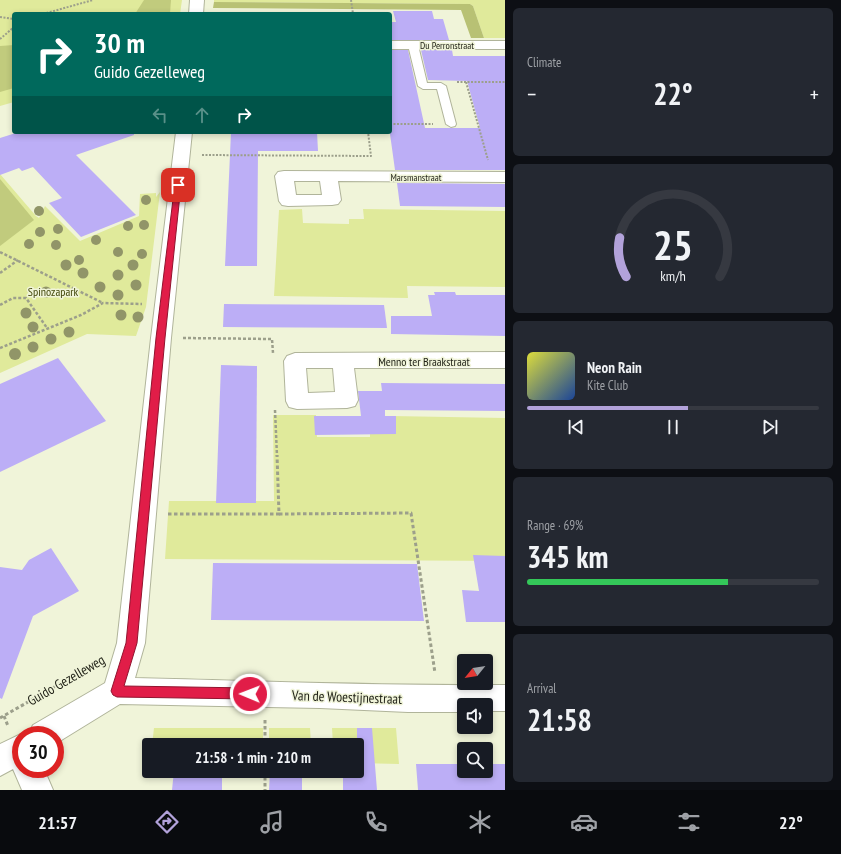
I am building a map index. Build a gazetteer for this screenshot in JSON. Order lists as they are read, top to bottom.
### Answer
{
  "streets": {
    "street": [
      "Du Perronstraat",
      "Marsmanstraat",
      "Menno ter Braakstraat",
      "Guido Gezelleweg",
      "Van de Woestijnestraat"
    ]
  },
  "crossings": [
    ["Guido Gezelleweg", "Van de Woestijnestraat"]
  ],
  "parks": ["Spinozapark"],
  "north": "bottom left",
  "page": {
    "tile": [
      "Climate",
      ["Range · 69%", "345 km"],
      ["Arrival", "21:58"]
    ],
    "turn": ["30 m", "Guido Gezelleweg"],
    "heat": ["−", "22°", "+"],
    "song": ["Neon Rain", "Kite Club"],
    "limit": "30",
    "trip": "21:58 · 1 min · 210 m",
    "tabs": ["21:57", "22°"],
    "gauge": ["25", "km/h"]
  }
}
